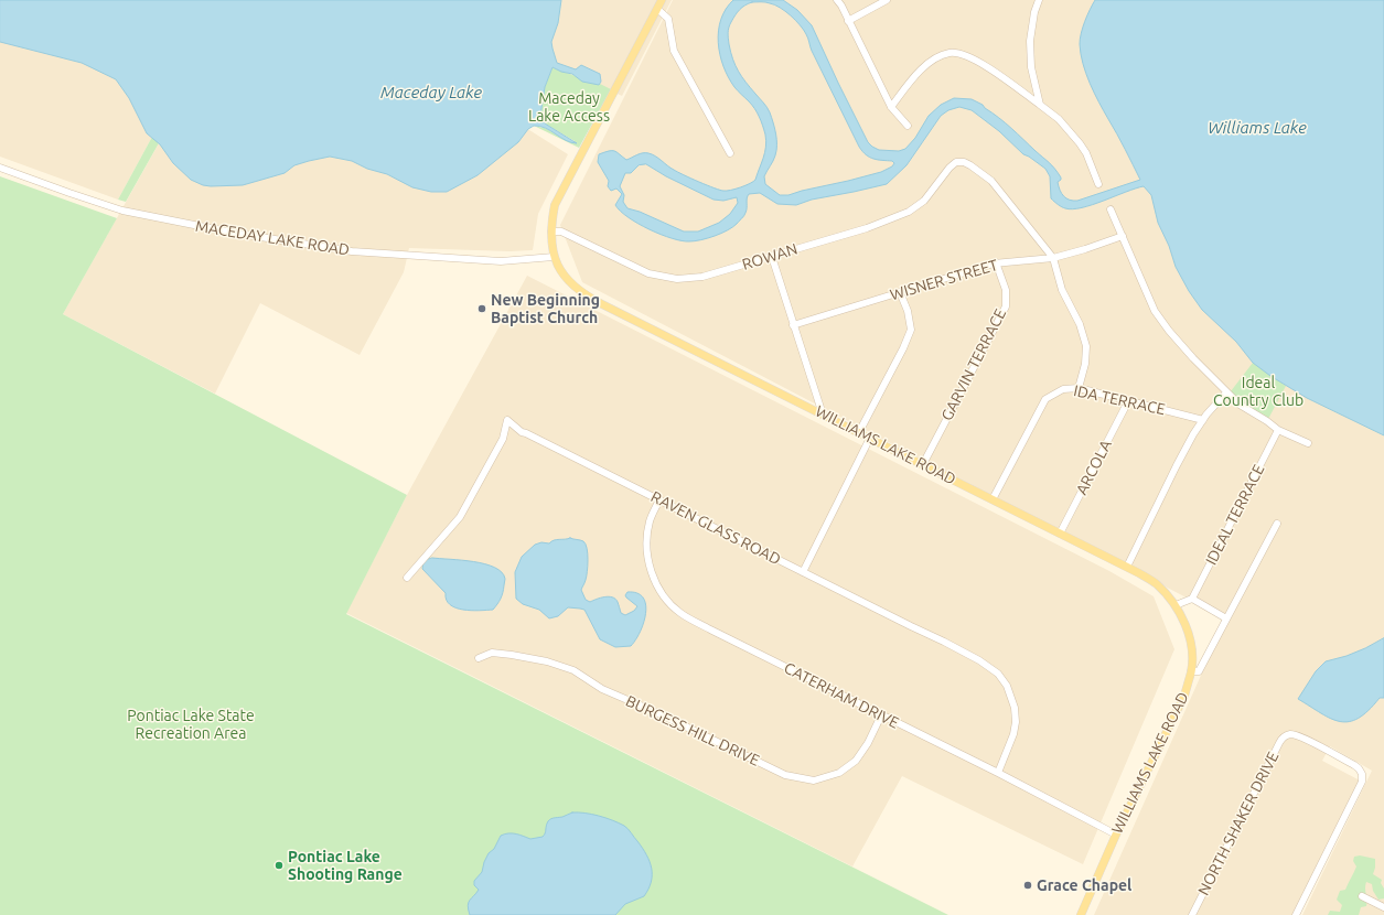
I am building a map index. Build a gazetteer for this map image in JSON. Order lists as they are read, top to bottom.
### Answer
{
  "streets": {
    "main road": ["WILLIAMS LAKE ROAD"],
    "street": [
      "MACEDAY LAKE ROAD",
      "ROWAN",
      "WISNER STREET",
      "GARVIN TERRACE",
      "IDA TERRACE",
      "ARCOLA",
      "IDEAL TERRACE",
      "RAVEN GLASS ROAD",
      "CATERHAM DRIVE",
      "BURGESS HILL DRIVE",
      "NORTH SHAKER DRIVE"
    ]
  },
  "crossings": [
    ["MACEDAY LAKE ROAD", "WILLIAMS LAKE ROAD"],
    ["ROWAN", "WISNER STREET"],
    ["ROWAN", "WILLIAMS LAKE ROAD"],
    ["WISNER STREET", "GARVIN TERRACE"],
    ["GARVIN TERRACE", "WILLIAMS LAKE ROAD"],
    ["IDA TERRACE", "WILLIAMS LAKE ROAD"],
    ["IDA TERRACE", "ARCOLA"],
    ["WILLIAMS LAKE ROAD", "ARCOLA"],
    ["WILLIAMS LAKE ROAD", "CATERHAM DRIVE"],
    ["RAVEN GLASS ROAD", "CATERHAM DRIVE"],
    ["CATERHAM DRIVE", "BURGESS HILL DRIVE"]
  ],
  "water": ["Maceday Lake", "Williams Lake"],
  "parks": ["Maceday Lake Access", "Ideal Country Club", "Pontiac Lake State Recreation Area"],
  "places": ["New Beginning Baptist Church", "Pontiac Lake Shooting Range", "Grace Chapel"]
}
